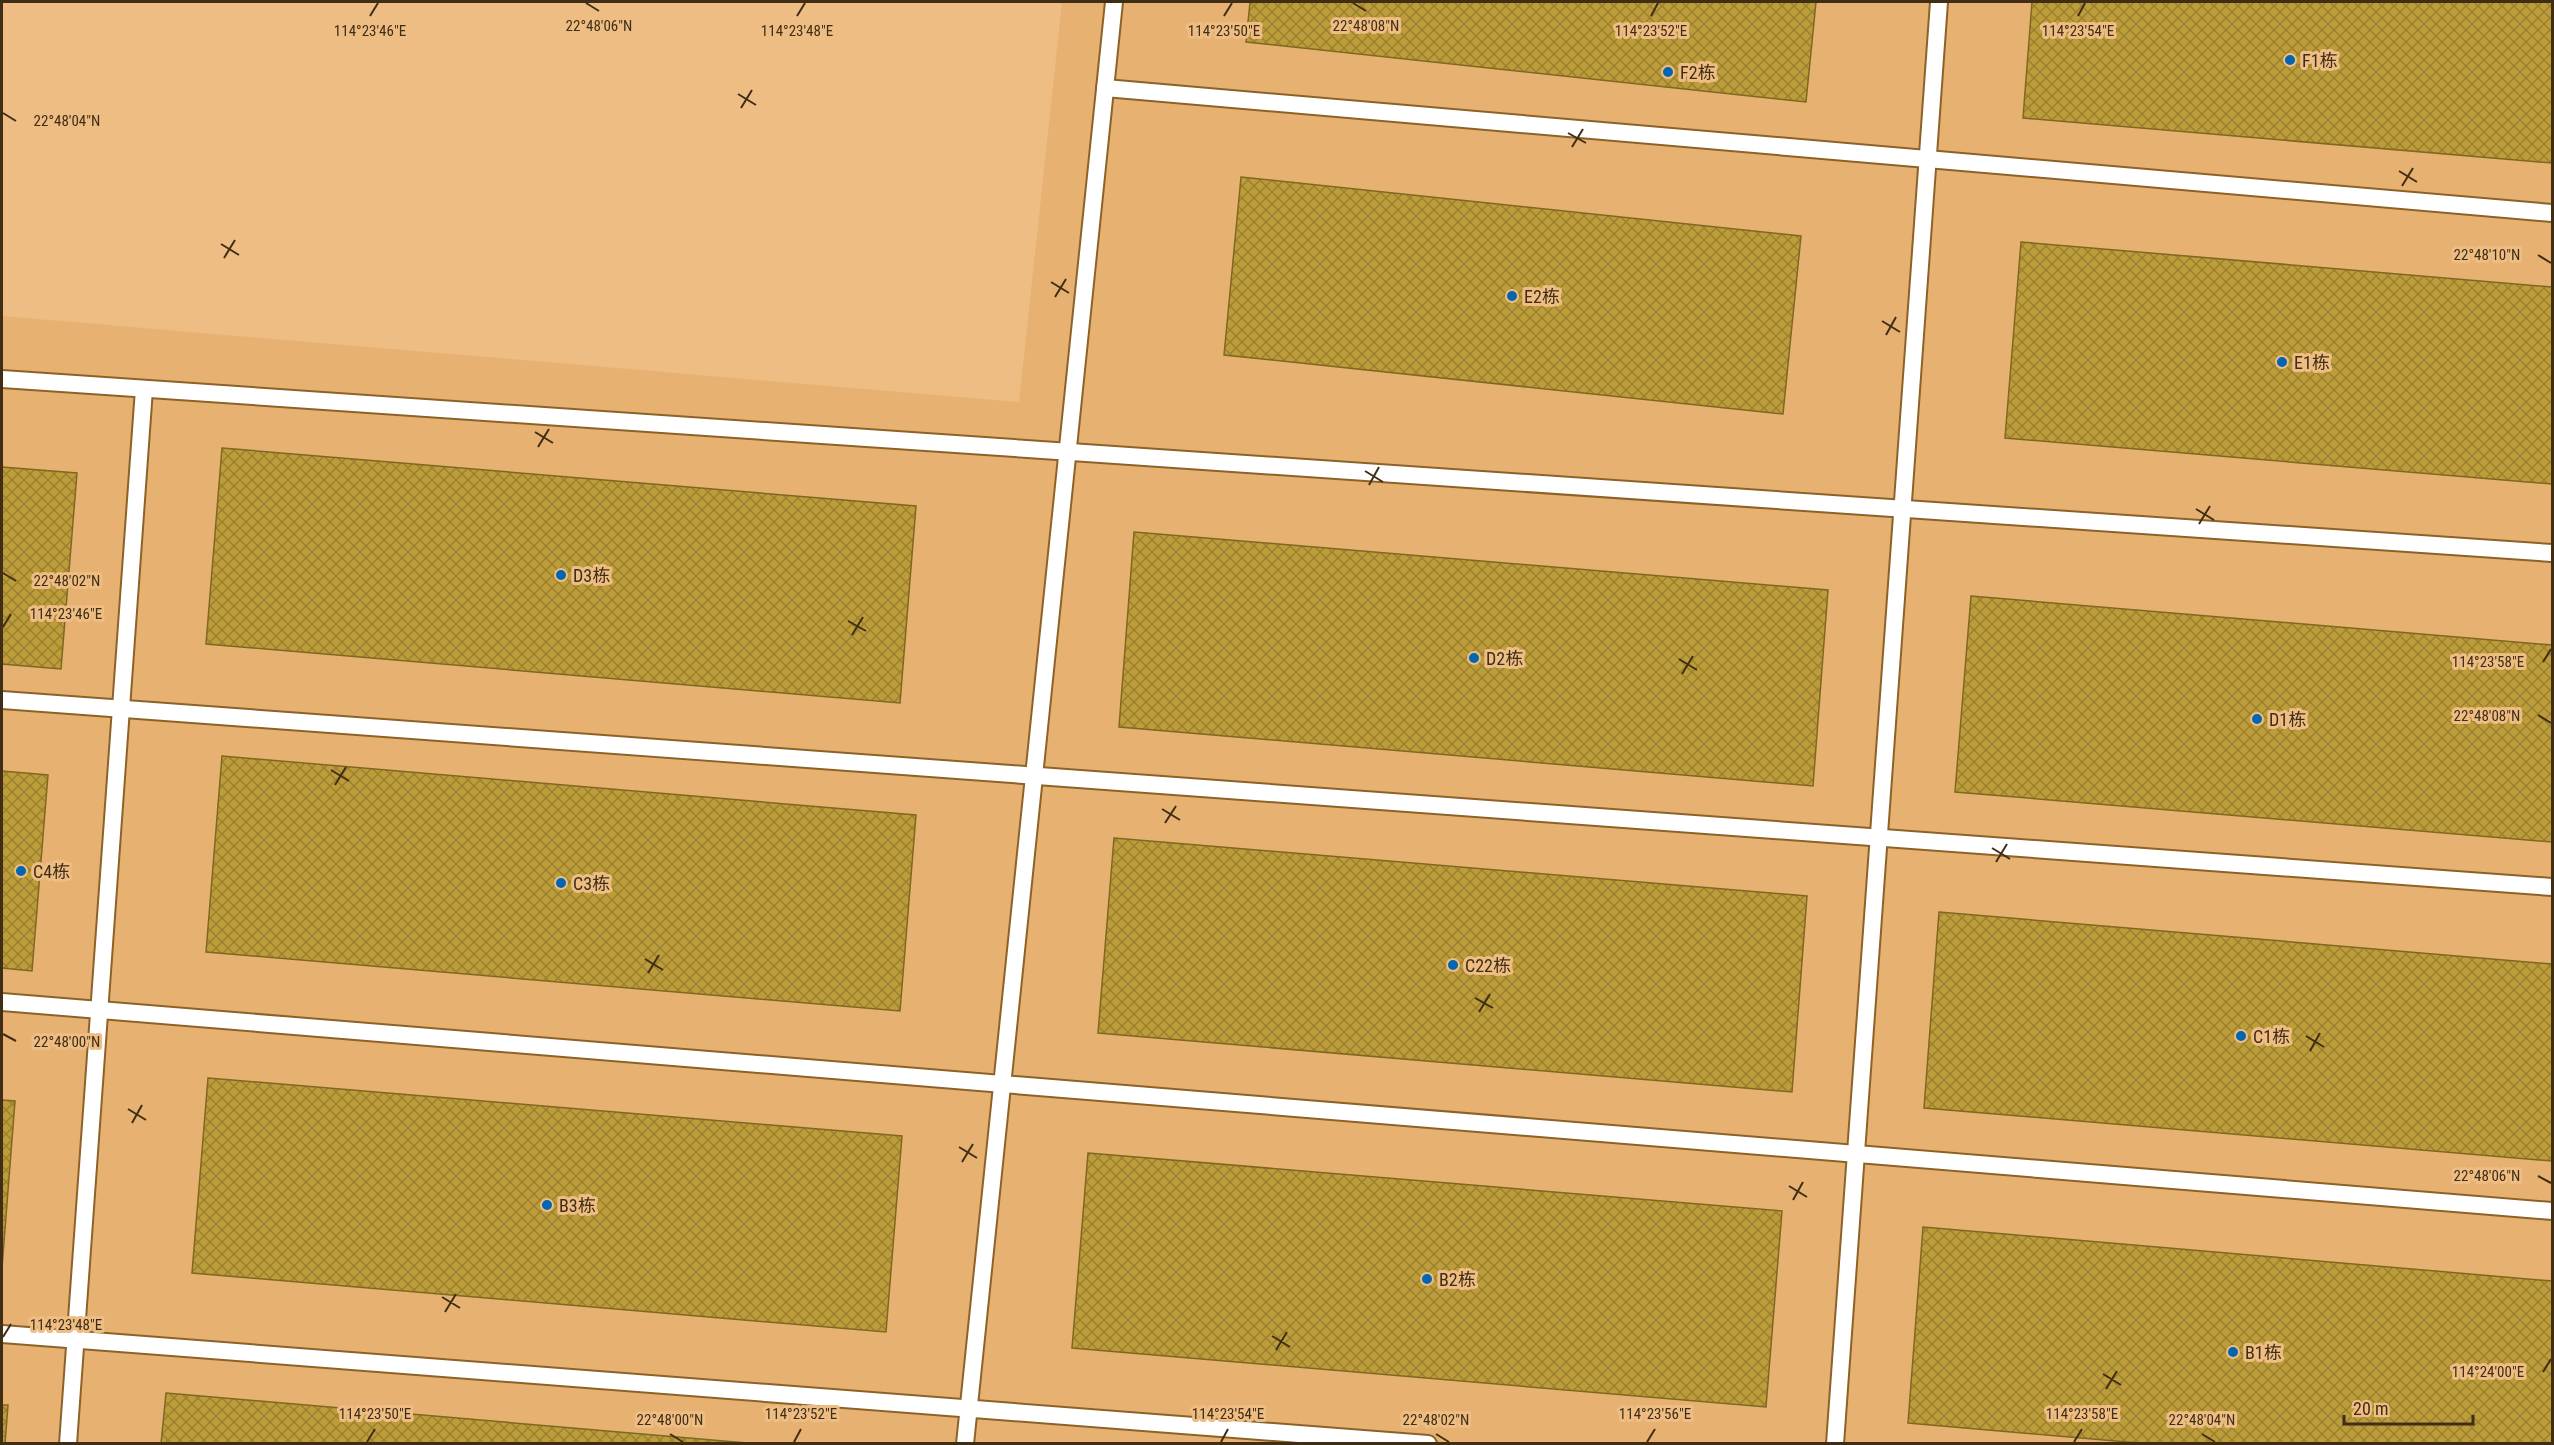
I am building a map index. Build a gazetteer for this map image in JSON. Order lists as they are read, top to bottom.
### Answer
{
  "places": [
    "F1栋",
    "F2栋",
    "E2栋",
    "E1栋",
    "D3栋",
    "D2栋",
    "D1栋",
    "C4栋",
    "C3栋",
    "C22栋",
    "C1栋",
    "B3栋",
    "B2栋",
    "B1栋"
  ],
  "scale_bar": "20 m",
  "coordinates": [
    "22°48'06\"N",
    "22°48'08\"N",
    "114°23'54\"E",
    "114°23'46\"E",
    "114°23'48\"E",
    "114°23'50\"E",
    "114°23'52\"E",
    "22°48'04\"N",
    "22°48'10\"N",
    "22°48'02\"N",
    "114°23'58\"E",
    "22°48'00\"N",
    "114°24'00\"E",
    "114°23'56\"E"
  ]
}
